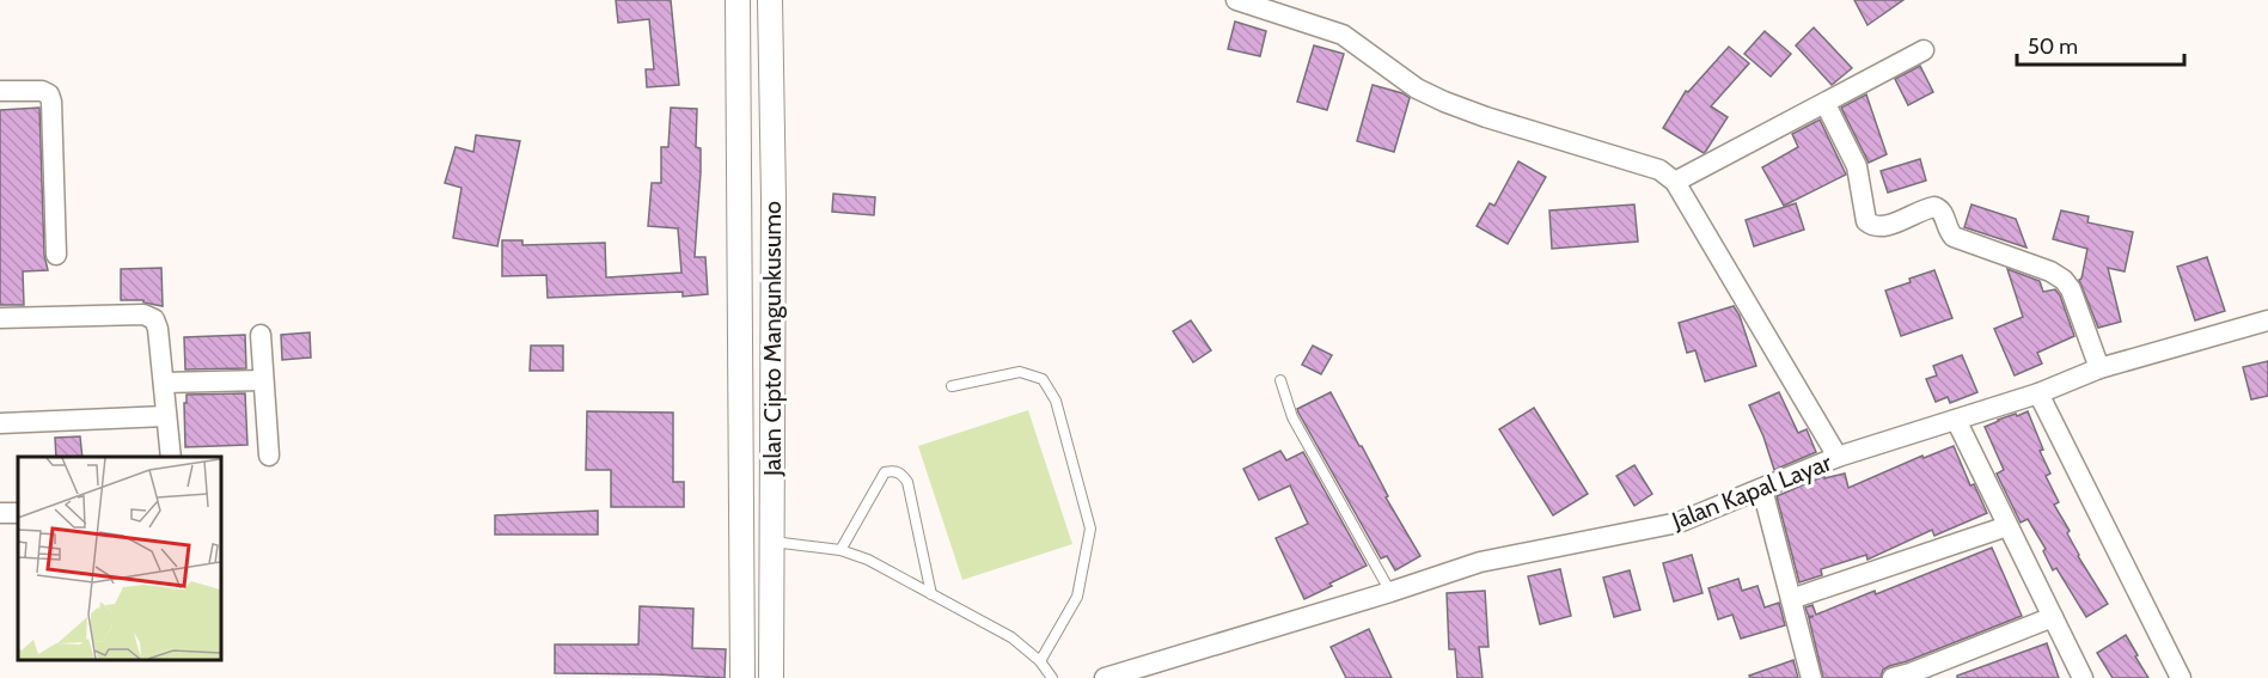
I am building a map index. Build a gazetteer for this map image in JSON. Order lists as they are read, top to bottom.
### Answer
{
  "streets": {
    "street": ["Jalan Cipto Mangunkusumo", "Jalan Kapal Layar"]
  },
  "scale_bar": "50 m"
}
